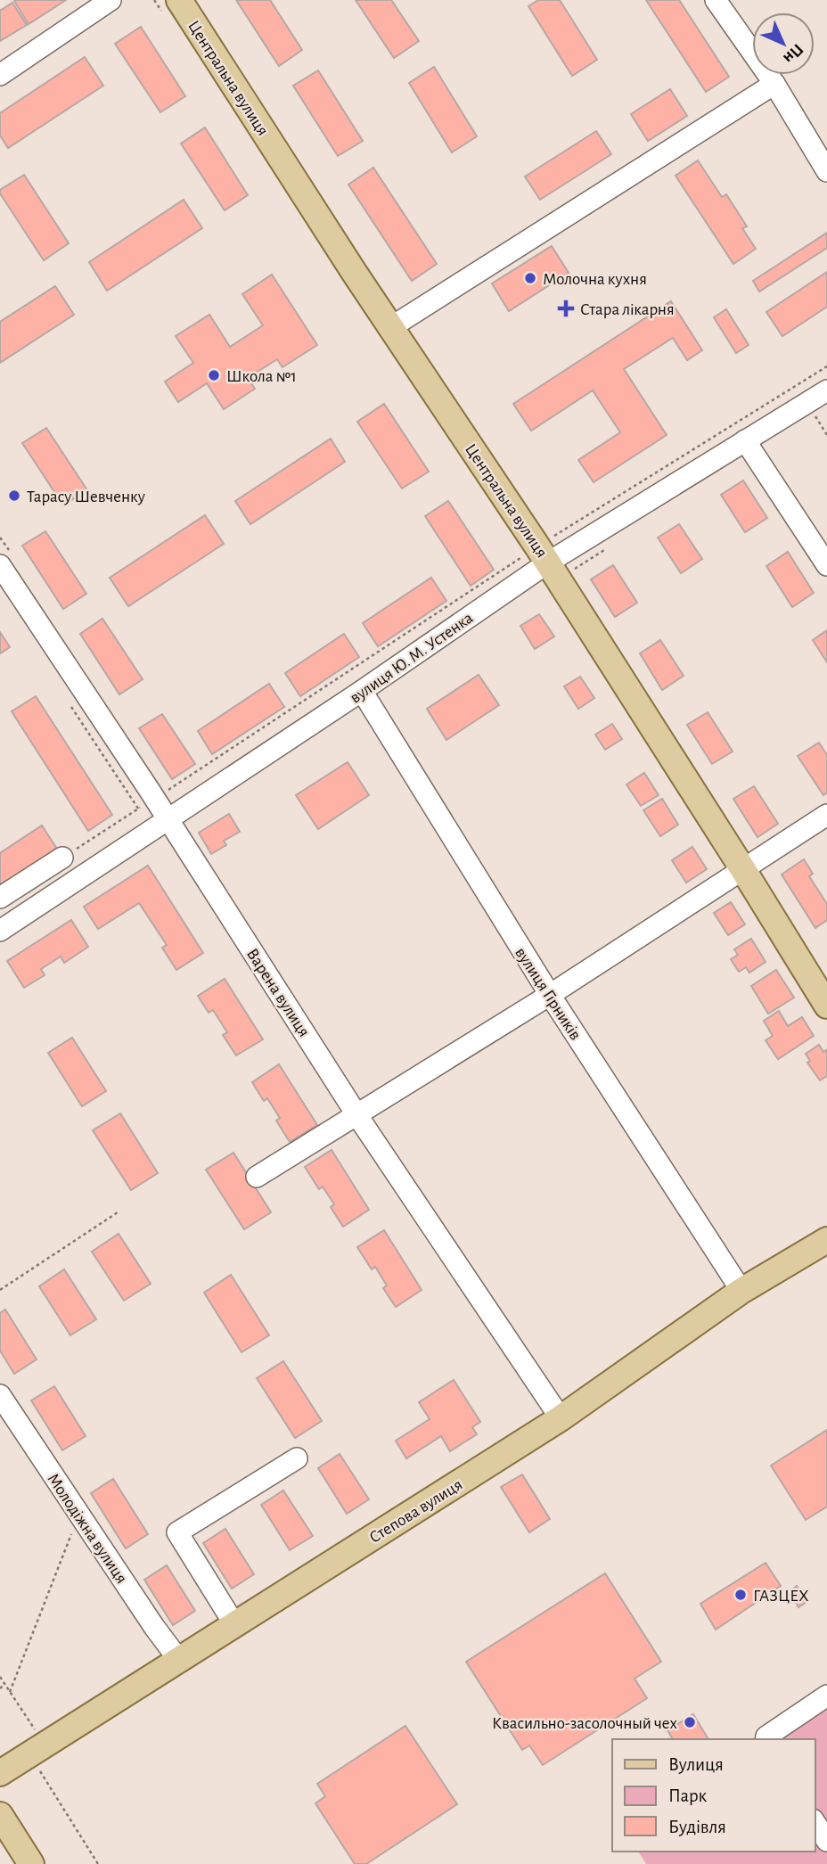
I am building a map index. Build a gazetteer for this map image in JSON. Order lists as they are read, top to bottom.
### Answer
{
  "streets": {
    "main road": ["Центральна вулиця", "Степова вулиця"],
    "street": [
      "вулиця Ю. М. Устенка",
      "Варена вулиця",
      "вулиця Гірників",
      "Молодіжна вулиця"
    ]
  },
  "crossings": [
    ["Центральна вулиця", "вулиця Ю. М. Устенка"],
    ["вулиця Ю. М. Устенка", "Варена вулиця"],
    ["вулиця Ю. М. Устенка", "вулиця Гірників"],
    ["Варена вулиця", "Степова вулиця"],
    ["вулиця Гірників", "Степова вулиця"],
    ["Степова вулиця", "Молодіжна вулиця"]
  ],
  "places": {
    "other": [
      "Молочна кухня",
      "Школа №1",
      "Тарасу Шевченку",
      "ГАЗЦЕХ",
      "Квасильно-засолочный чех"
    ],
    "health": ["Стара лікарня"]
  },
  "legend": ["Вулиця", "Парк", "Будівля"],
  "north": "bottom right"
}
